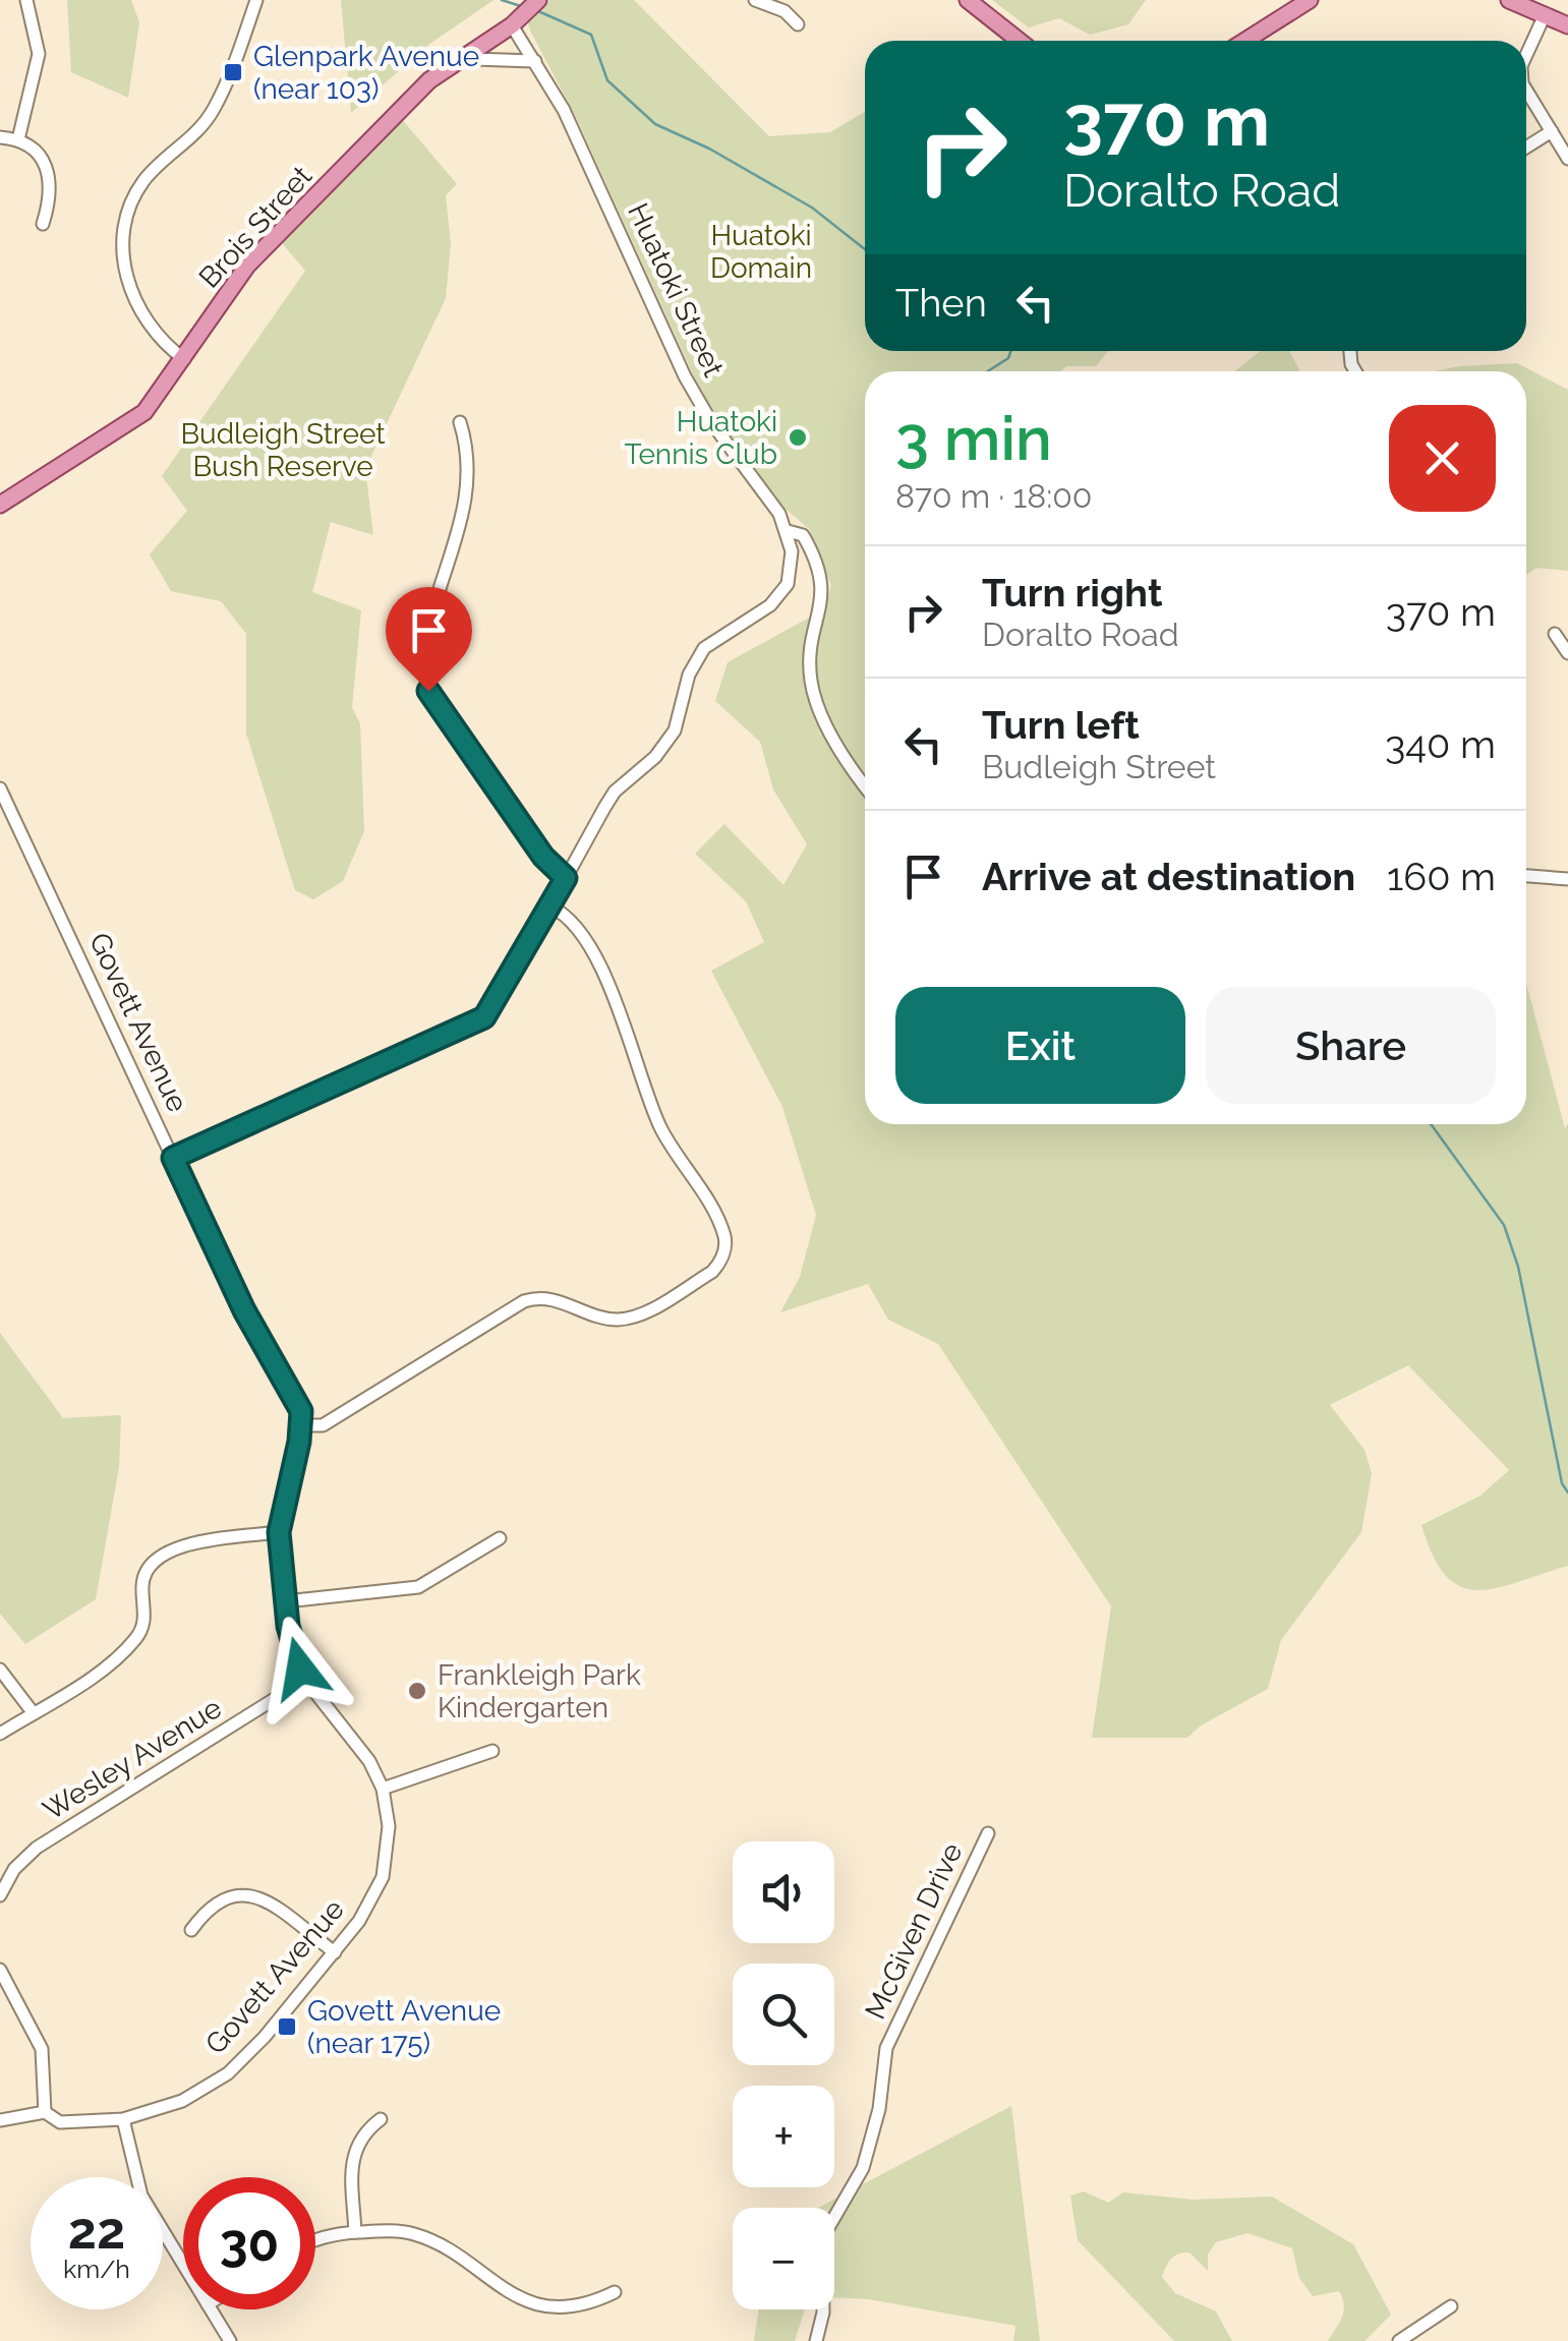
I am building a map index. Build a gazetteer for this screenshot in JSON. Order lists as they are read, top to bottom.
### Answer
{
  "streets": {
    "main road": ["Brois Street"],
    "street": [
      "Huatoki Street",
      "Govett Avenue",
      "Wesley Avenue",
      "McGiven Drive"
    ]
  },
  "crossings": [
    ["Brois Street", "Huatoki Street"],
    ["Govett Avenue", "Wesley Avenue"]
  ],
  "parks": ["Huatoki Domain", "Budleigh Street Bush Reserve"],
  "places": {
    "transit": ["Glenpark Avenue (near 103)", "Govett Avenue (near 175)"],
    "other": ["Huatoki Tennis Club", "Frankleigh Park Kindergarten"]
  },
  "page": {
    "turn": ["370 m", "Doralto Road"],
    "then": "Then",
    "heading": ["3 min", "870 m · 18:00"],
    "list": [
      {
        "name": "Turn right",
        "note": "Doralto Road",
        "value": "370 m"
      },
      {
        "name": "Turn left",
        "note": "Budleigh Street",
        "value": "340 m"
      },
      {
        "name": "Arrive at destination",
        "value": "160 m"
      }
    ],
    "buttons": ["Exit", "Share"],
    "map_buttons": ["+", "−"],
    "speed": "22 km/h",
    "limit": "30"
  }
}
